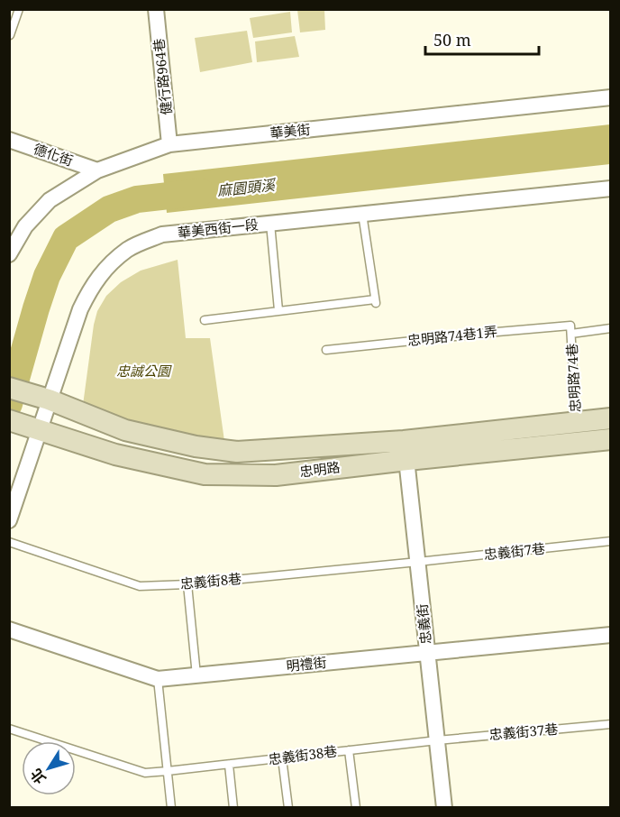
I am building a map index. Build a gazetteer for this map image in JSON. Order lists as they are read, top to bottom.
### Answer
{
  "streets": {
    "main road": ["忠明路"],
    "street": [
      "健行路964巷",
      "華美街",
      "德化街",
      "華美西街一段",
      "忠義街",
      "明禮街"
    ],
    "lane": [
      "忠明路74巷1弄",
      "忠明路74巷",
      "忠義街7巷",
      "忠義街8巷",
      "忠義街37巷",
      "忠義街38巷"
    ]
  },
  "crossings": [
    ["健行路964巷", "華美街"],
    ["華美街", "德化街"],
    ["華美西街一段", "忠明路"],
    ["忠明路74巷1弄", "忠明路74巷"],
    ["忠明路74巷", "忠明路"],
    ["忠明路", "忠義街"],
    ["忠義街7巷", "忠義街8巷"],
    ["忠義街7巷", "忠義街"],
    ["忠義街8巷", "忠義街"],
    ["忠義街", "明禮街"],
    ["忠義街", "忠義街37巷"],
    ["忠義街", "忠義街38巷"],
    ["忠義街37巷", "忠義街38巷"]
  ],
  "water": ["麻園頭溪"],
  "parks": ["忠誠公園"],
  "scale_bar": "50 m",
  "north": "bottom left"
}
